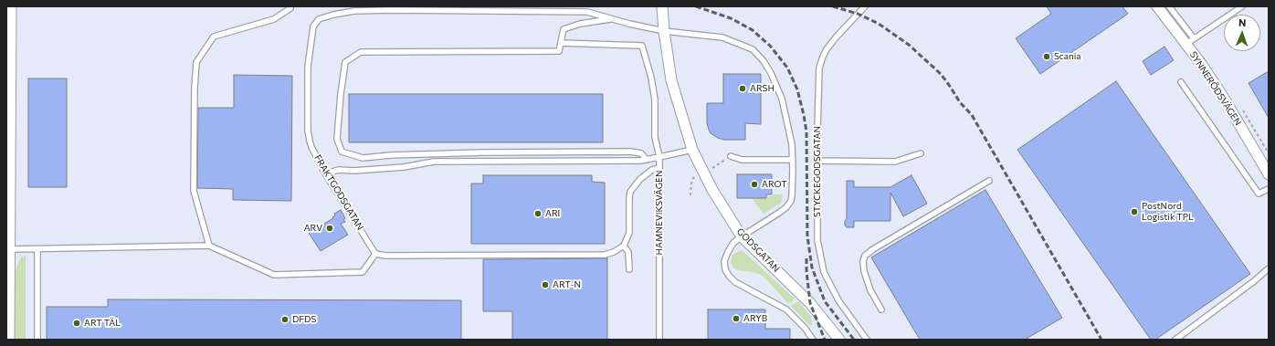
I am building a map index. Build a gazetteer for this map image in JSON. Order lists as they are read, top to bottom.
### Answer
{
  "streets": {
    "street": ["SYNNERÖDSVÄGEN", "GODSGATAN"],
    "lane": ["STYCKEGODSGATAN", "FRAKTGODSGATAN", "HAMNEVIKSVÄGEN"]
  },
  "crossings": [
    ["FRAKTGODSGATAN", "GODSGATAN"],
    ["HAMNEVIKSVÄGEN", "GODSGATAN"]
  ],
  "places": [
    "Scania",
    "ARSH",
    "AROT",
    "PostNord Logistik TPL",
    "ARI",
    "ARV",
    "ART-N",
    "ARYB",
    "DFDS",
    "ART TÄL"
  ],
  "north": "top"
}
